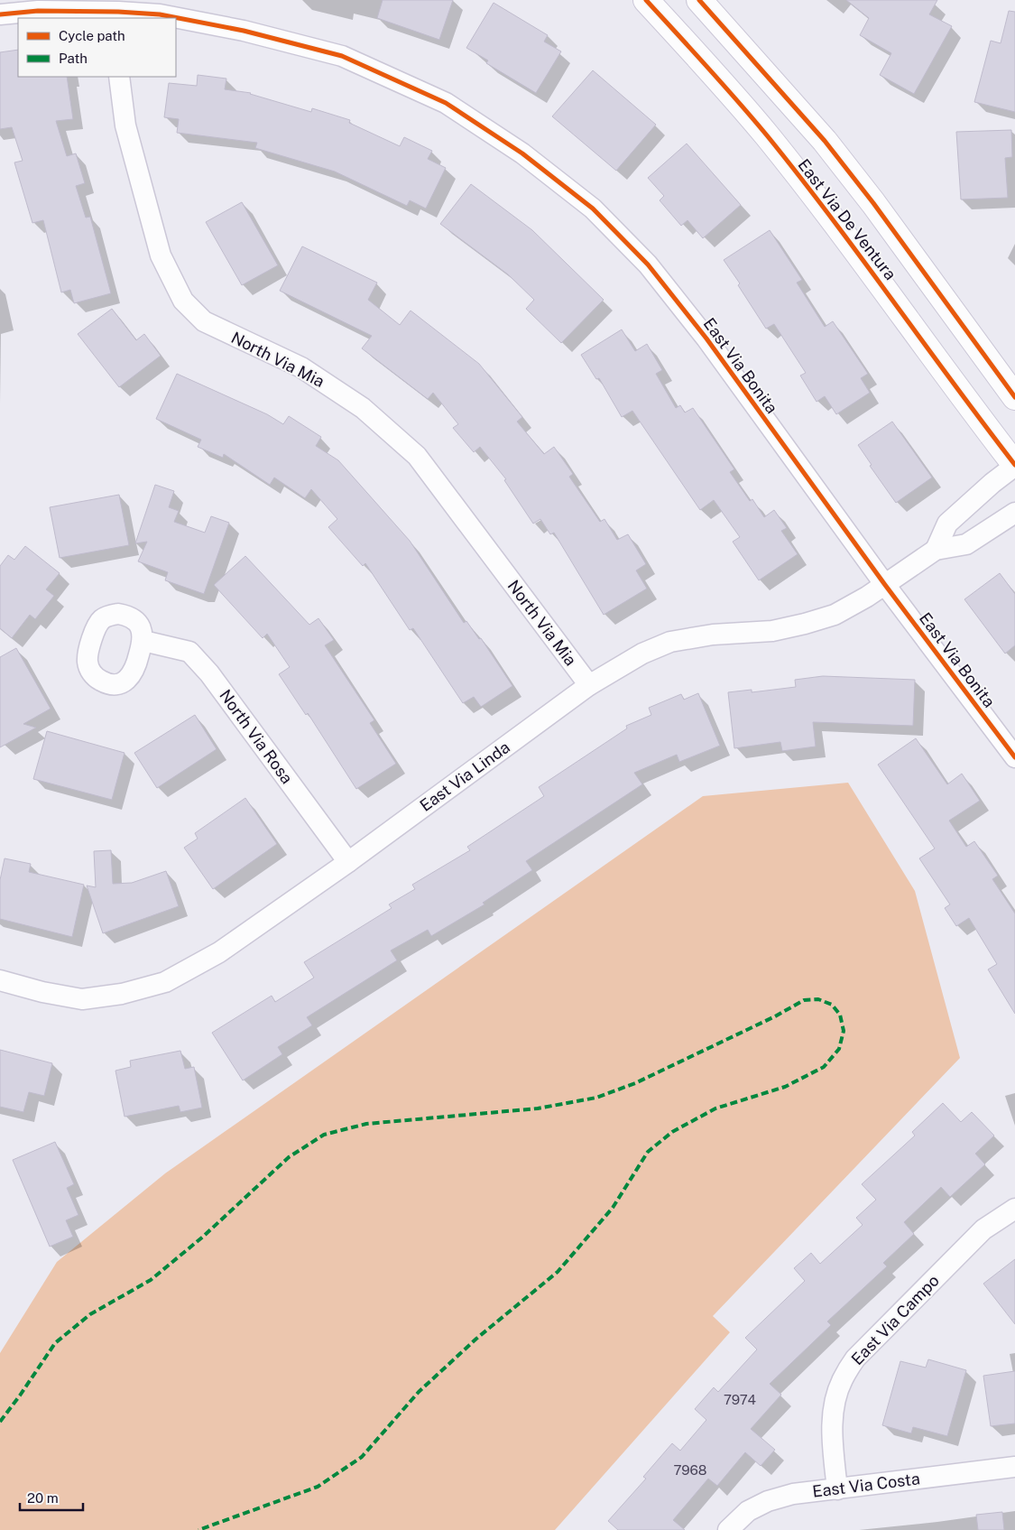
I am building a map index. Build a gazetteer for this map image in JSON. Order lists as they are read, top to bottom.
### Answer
{
  "streets": {
    "main road": ["East Via De Ventura"],
    "street": [
      "North Via Mia",
      "East Via Bonita",
      "North Via Rosa",
      "East Via Linda",
      "East Via Campo",
      "East Via Costa"
    ]
  },
  "crossings": [
    ["North Via Mia", "East Via Linda"],
    ["East Via Bonita", "East Via Linda"],
    ["North Via Rosa", "East Via Linda"],
    ["East Via Campo", "East Via Costa"]
  ],
  "house_numbers": ["7974", "7968"],
  "legend": ["Cycle path", "Path"],
  "scale_bar": "20 m"
}
